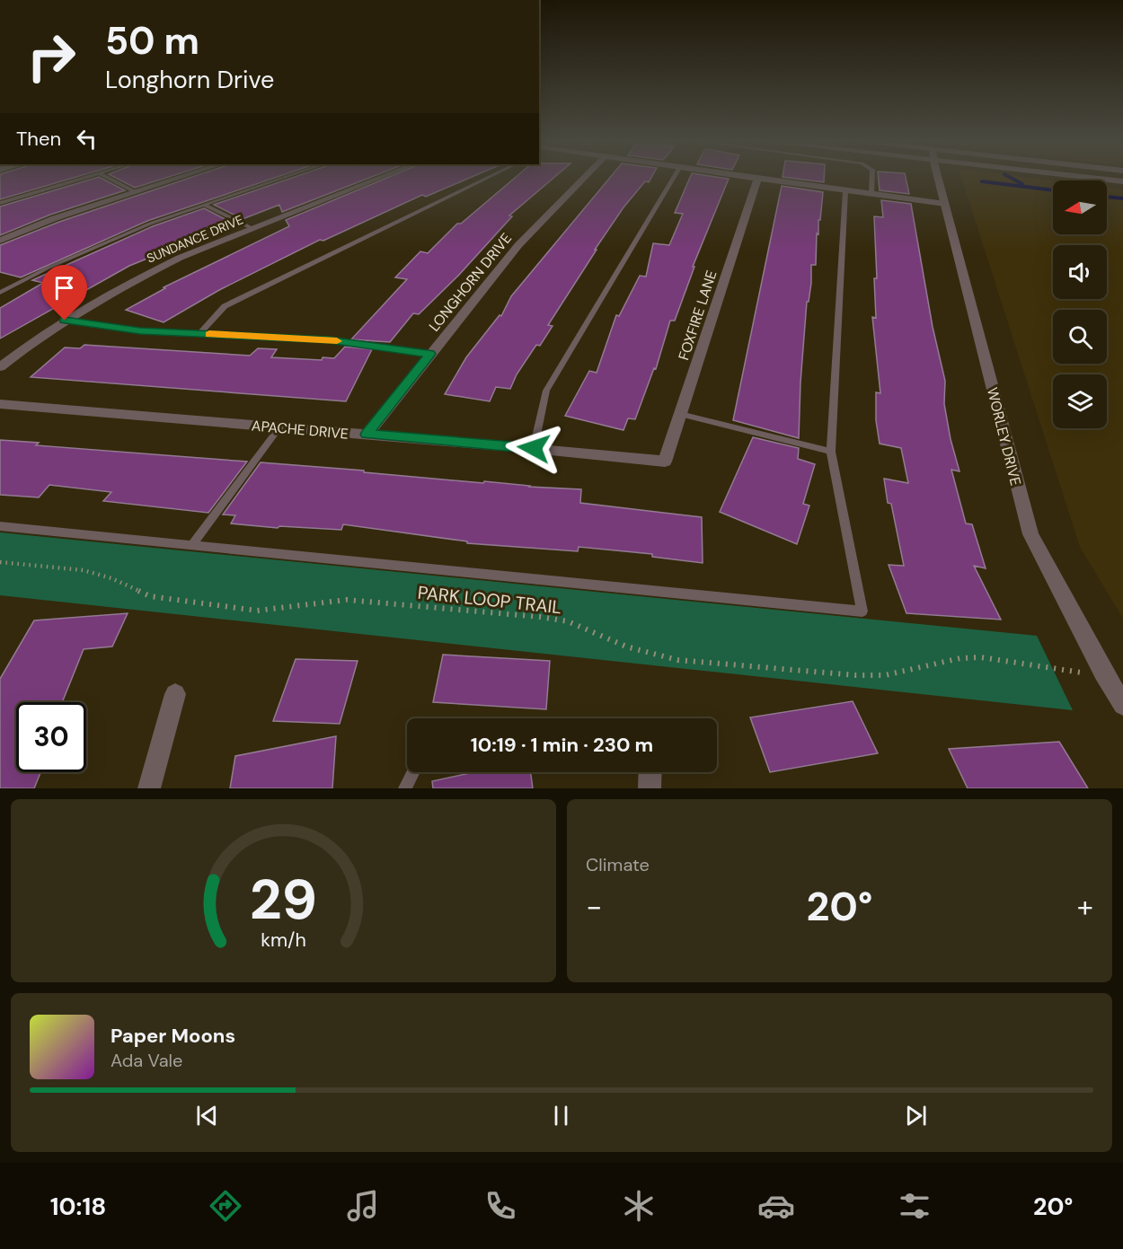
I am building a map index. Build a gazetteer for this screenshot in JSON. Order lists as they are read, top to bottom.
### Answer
{
  "streets": {
    "street": [
      "SUNDANCE DRIVE",
      "LONGHORN DRIVE",
      "FOXFIRE LANE",
      "APACHE DRIVE",
      "WORLEY DRIVE"
    ],
    "path": ["PARK LOOP TRAIL"]
  },
  "crossings": [
    ["LONGHORN DRIVE", "APACHE DRIVE"],
    ["FOXFIRE LANE", "APACHE DRIVE"],
    ["WORLEY DRIVE", "PARK LOOP TRAIL"]
  ],
  "north": "left",
  "page": {
    "turn": ["50 m", "Longhorn Drive"],
    "then": "Then",
    "limit": "30",
    "trip": "10:19 · 1 min · 230 m",
    "tile": "Climate",
    "heat": ["−", "20°", "+"],
    "song": ["Paper Moons", "Ada Vale"],
    "tabs": ["10:18", "20°"],
    "gauge": ["29", "km/h"]
  }
}
